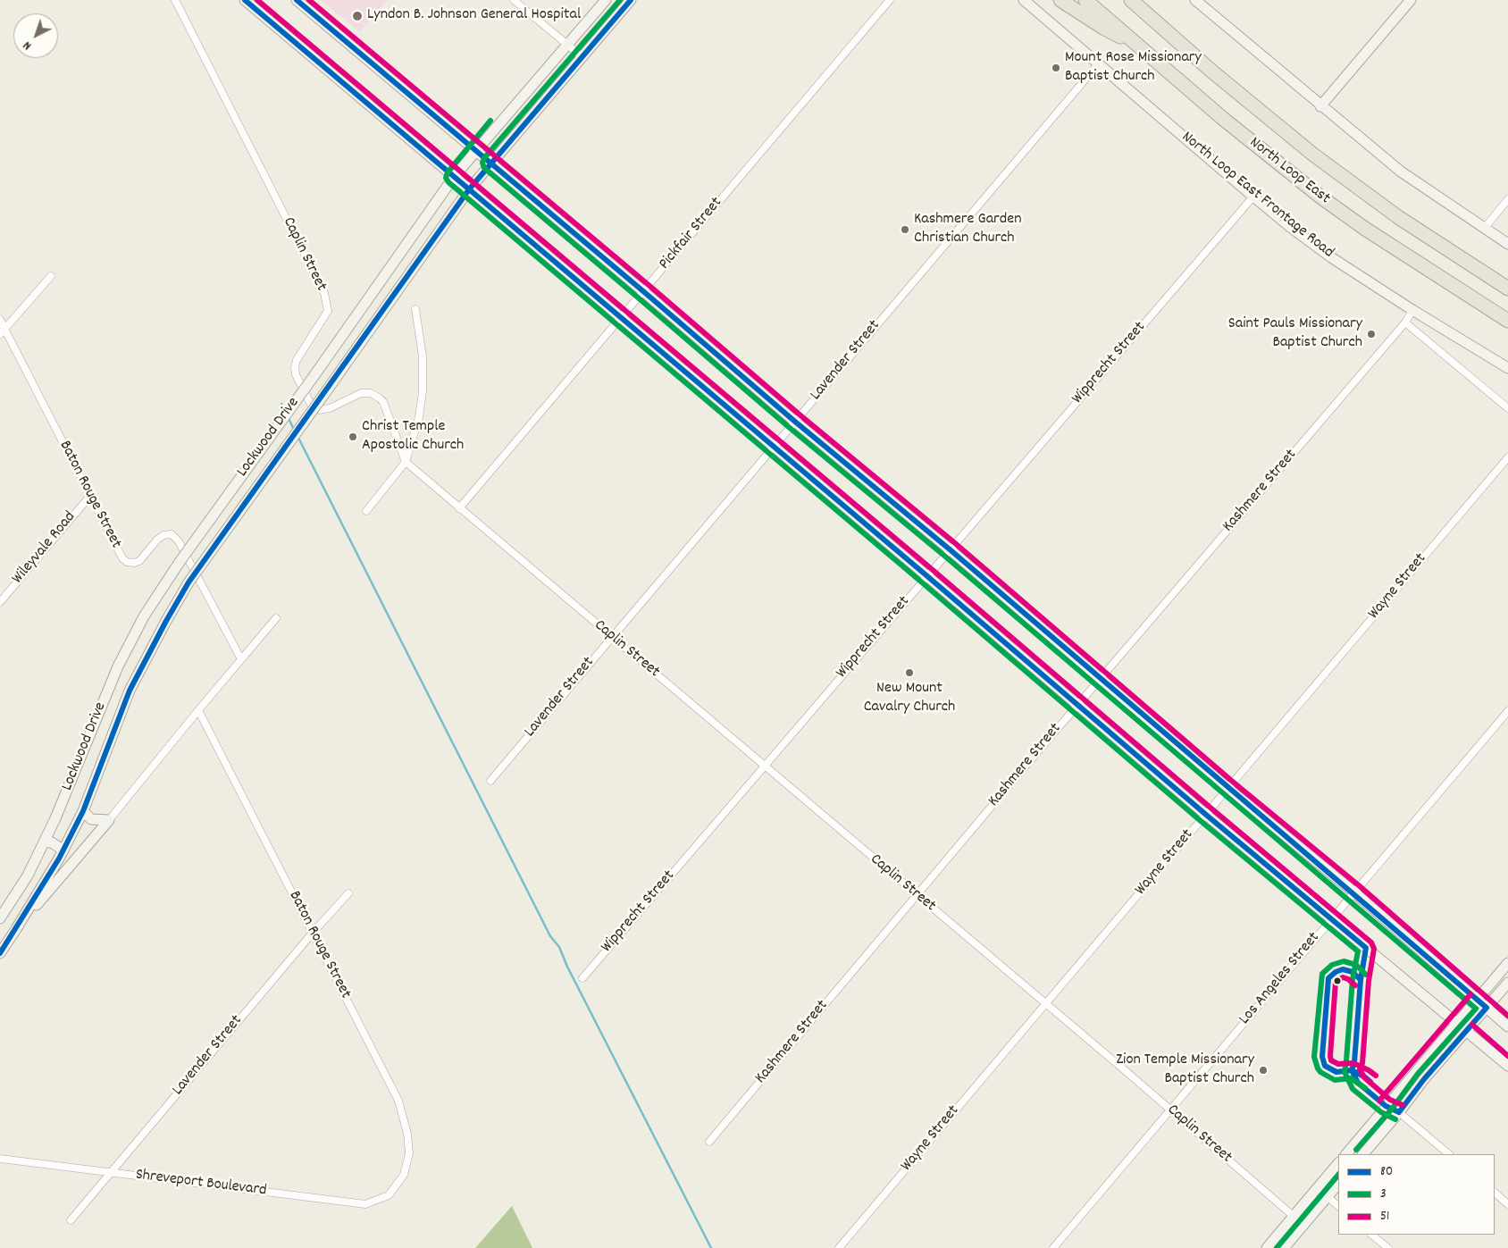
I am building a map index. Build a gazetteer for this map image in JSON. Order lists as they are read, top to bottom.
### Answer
{
  "streets": {
    "highway": ["North Loop East"],
    "main road": ["North Loop East Frontage Road", "Lockwood Drive"],
    "street": [
      "Pickfair Street",
      "Caplin Street",
      "Lavender Street",
      "Wipprecht Street",
      "Kashmere Street",
      "Baton Rouge Street",
      "Wileyvale Road",
      "Wayne Street",
      "Los Angeles Street",
      "Shreveport Boulevard"
    ]
  },
  "crossings": [
    ["North Loop East Frontage Road", "Lavender Street"],
    ["North Loop East Frontage Road", "Wipprecht Street"],
    ["North Loop East Frontage Road", "Kashmere Street"],
    ["Pickfair Street", "Caplin Street"],
    ["Caplin Street", "Lavender Street"],
    ["Caplin Street", "Wipprecht Street"],
    ["Caplin Street", "Kashmere Street"],
    ["Caplin Street", "Wayne Street"],
    ["Caplin Street", "Los Angeles Street"],
    ["Lavender Street", "Baton Rouge Street"],
    ["Lavender Street", "Shreveport Boulevard"],
    ["Baton Rouge Street", "Wileyvale Road"],
    ["Baton Rouge Street", "Shreveport Boulevard"]
  ],
  "places": [
    "Lyndon B. Johnson General Hospital",
    "Mount Rose Missionary Baptist Church",
    "Kashmere Garden Christian Church",
    "Saint Pauls Missionary Baptist Church",
    "Christ Temple Apostolic Church",
    "New Mount Cavalry Church",
    "Zion Temple Missionary Baptist Church"
  ],
  "lines": ["transit line 80", "transit line 3", "transit line 51"],
  "legend": ["80", "3", "51"],
  "north": "bottom left"
}
